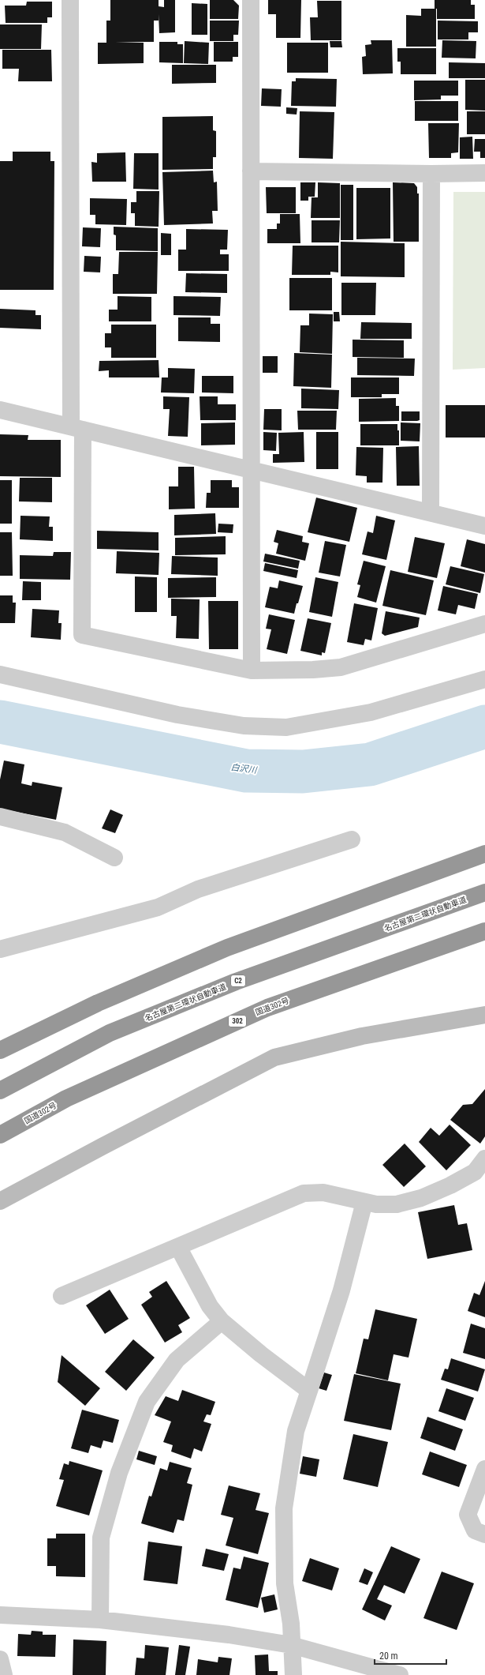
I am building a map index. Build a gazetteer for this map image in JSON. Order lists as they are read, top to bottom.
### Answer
{
  "streets": {
    "highway": [
      "名古屋第二環状自動車道",
      "C2",
      "国道302号",
      "302"
    ]
  },
  "water": ["白沢川"],
  "scale_bar": "20 m"
}
